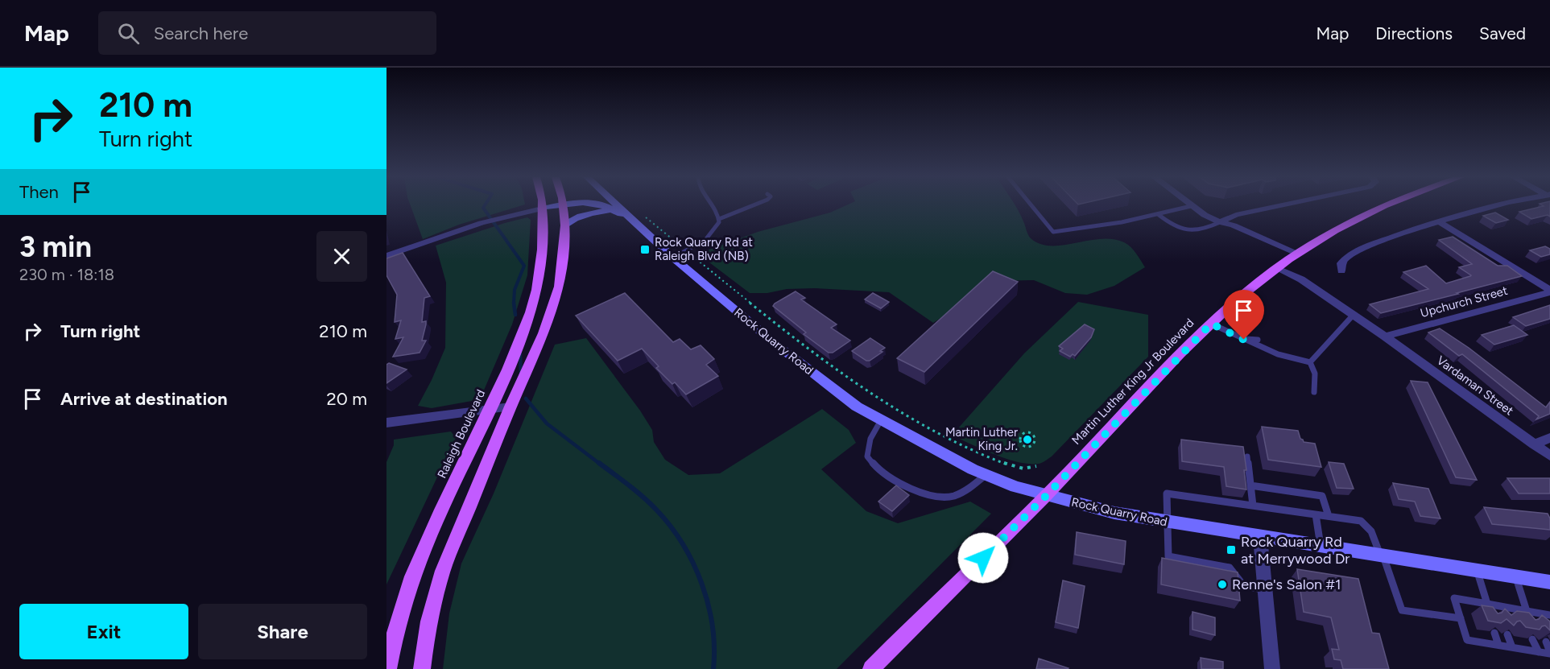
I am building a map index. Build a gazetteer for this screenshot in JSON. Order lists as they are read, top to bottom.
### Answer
{
  "streets": {
    "main road": ["Rock Quarry Road", "Martin Luther King Jr Boulevard", "Raleigh Boulevard"],
    "street": ["Upchurch Street", "Vardaman Street"]
  },
  "crossings": [
    ["Upchurch Street", "Vardaman Street"],
    ["Rock Quarry Road", "Martin Luther King Jr Boulevard"],
    ["Rock Quarry Road", "Raleigh Boulevard"],
    ["Martin Luther King Jr Boulevard", "Vardaman Street"]
  ],
  "places": {
    "transit": ["Rock Quarry Rd at Raleigh Blvd (NB)", "Rock Quarry Rd at Merrywood Dr"],
    "other": ["Martin Luther King Jr.", "Renne's Salon #1"]
  },
  "page": {
    "header": "Map",
    "search": "Search here",
    "nav": ["Map", "Directions", "Saved"],
    "turn": ["210 m", "Turn right"],
    "then": "Then",
    "heading": ["3 min", "230 m · 18:18"],
    "list": [
      {
        "name": "Turn right",
        "value": "210 m"
      },
      {
        "name": "Arrive at destination",
        "value": "20 m"
      }
    ],
    "buttons": ["Exit", "Share"]
  }
}
